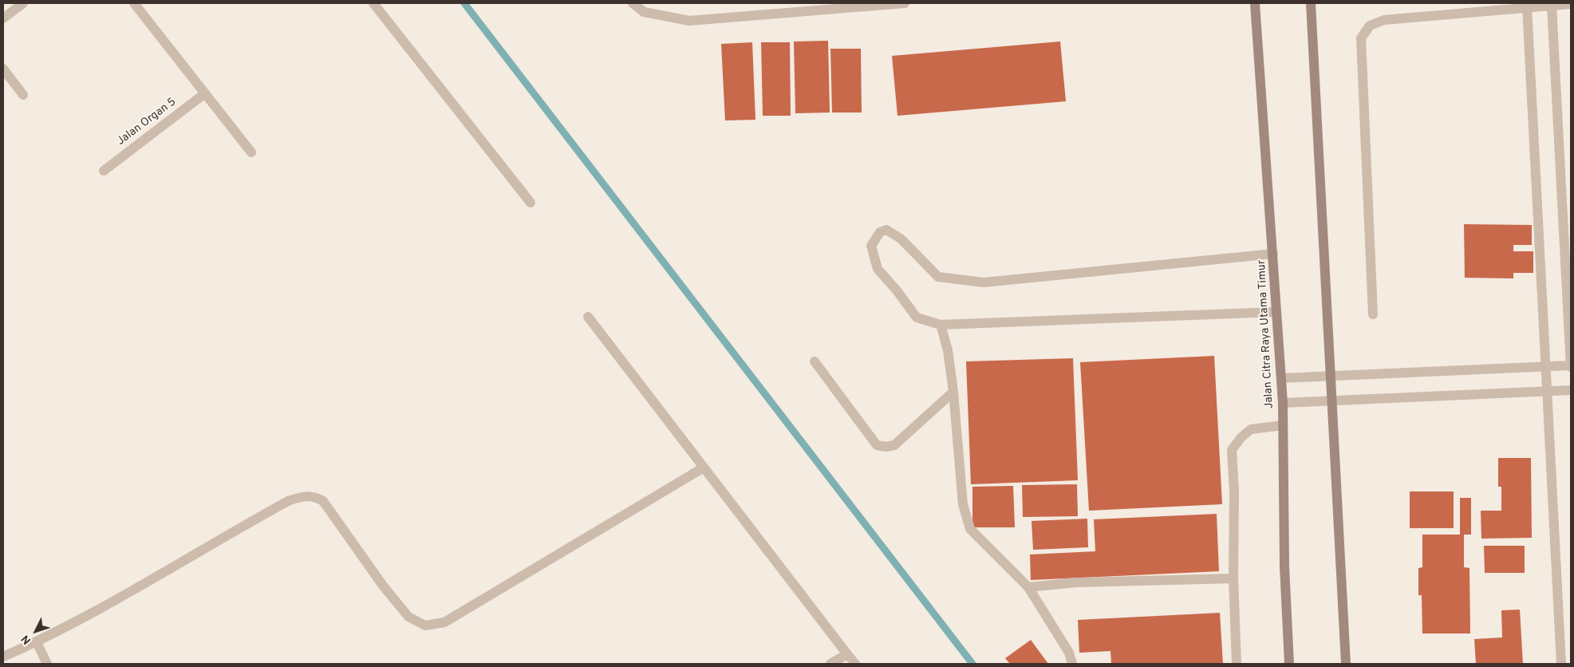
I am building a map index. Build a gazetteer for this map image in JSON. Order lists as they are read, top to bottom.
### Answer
{
  "streets": {
    "main road": ["Jalan Citra Raya Utama Timur"],
    "street": ["Jalan Organ 5"]
  },
  "north": "bottom left"
}
